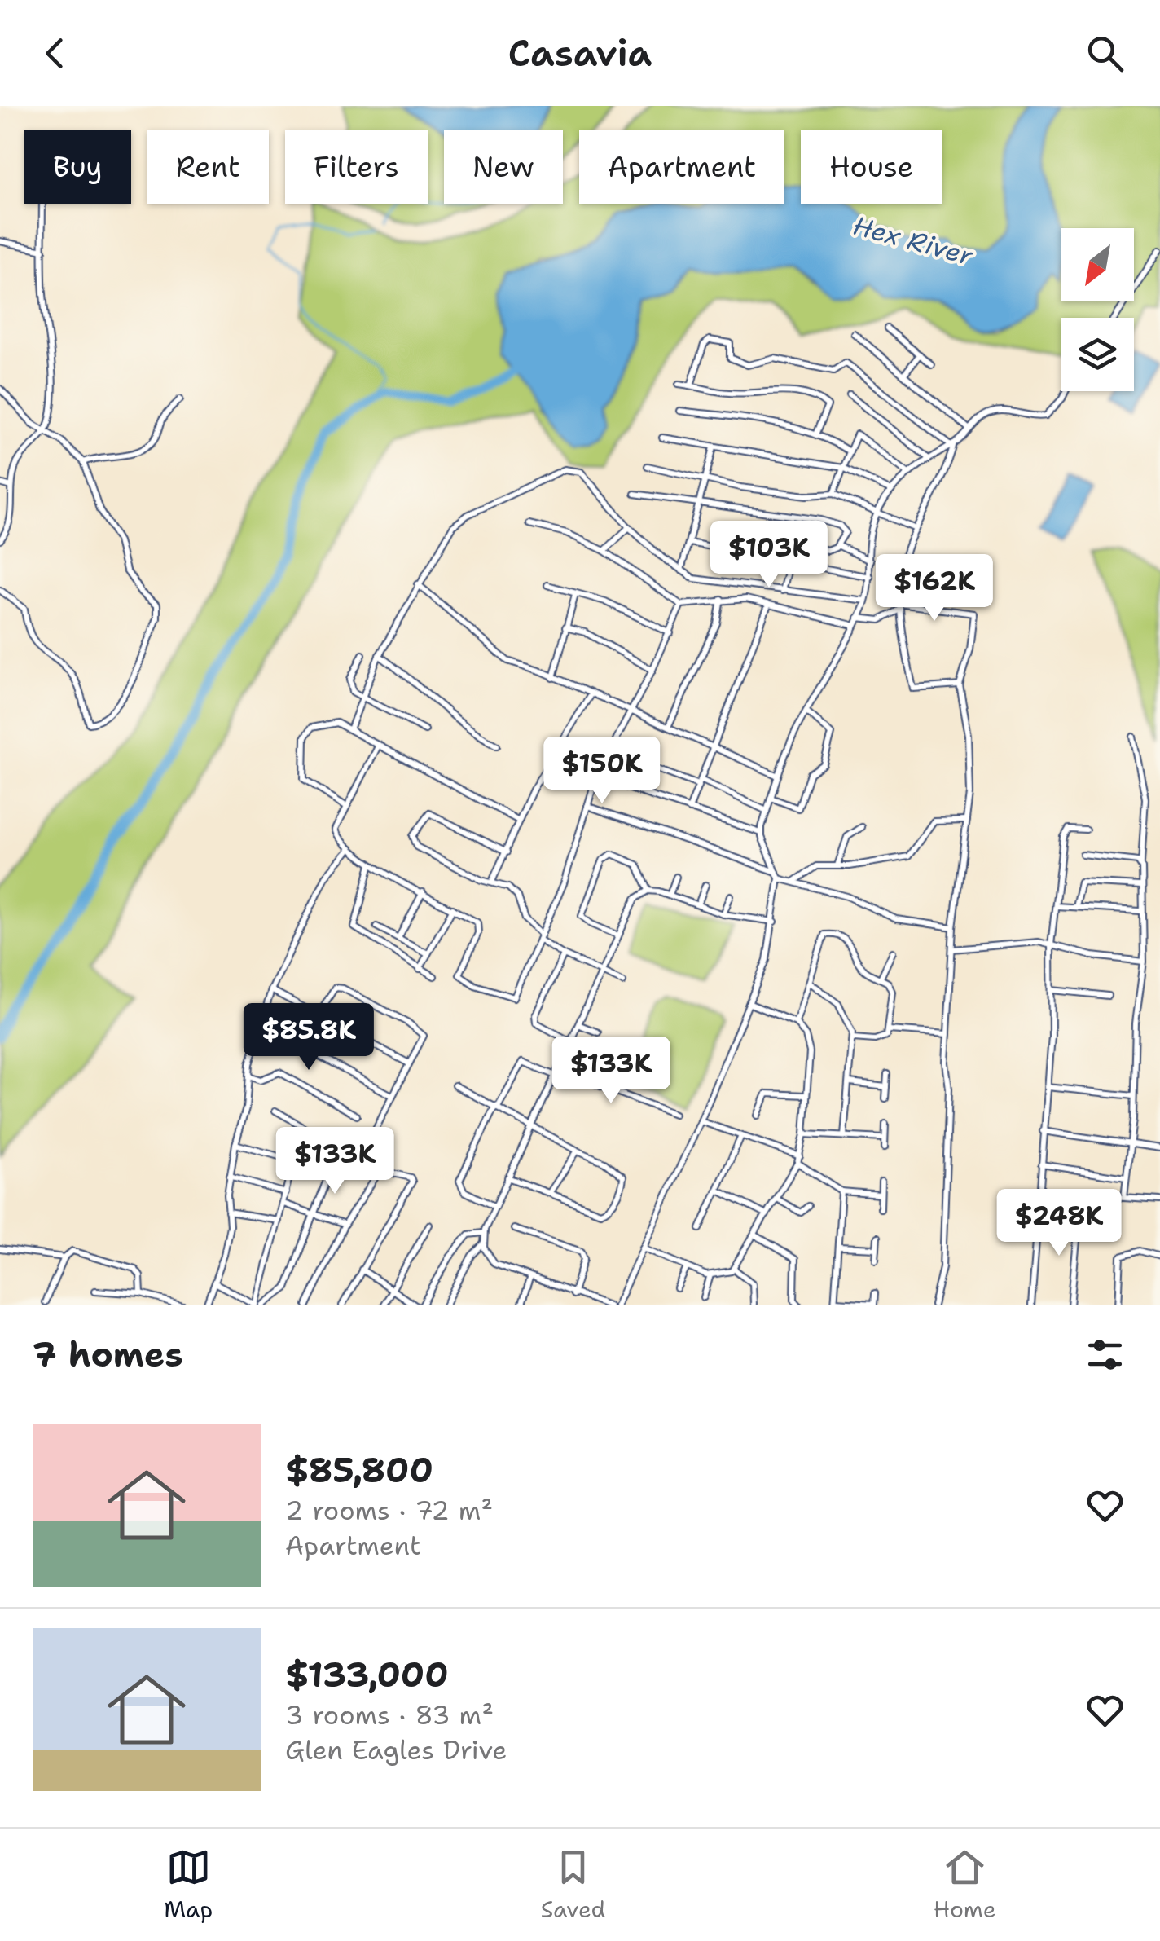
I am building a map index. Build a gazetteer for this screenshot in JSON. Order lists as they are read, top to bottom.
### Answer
{
  "water": ["Hex River"],
  "north": "bottom left",
  "page": {
    "header": "Casavia",
    "chip": [
      "Buy",
      "Rent",
      "Filters",
      "New",
      "Apartment",
      "House"
    ],
    "price": [
      "$103K",
      "$162K",
      "$150K",
      "$85.8K",
      "$133K",
      "$133K",
      "$248K"
    ],
    "heading": "7 homes",
    "list": [
      {
        "name": "$85,800",
        "note": "2 rooms · 72 m² · Apartment"
      },
      {
        "name": "$133,000",
        "note": "3 rooms · 83 m² · Glen Eagles Drive"
      }
    ],
    "tabs": ["Map", "Saved", "Home"]
  }
}
